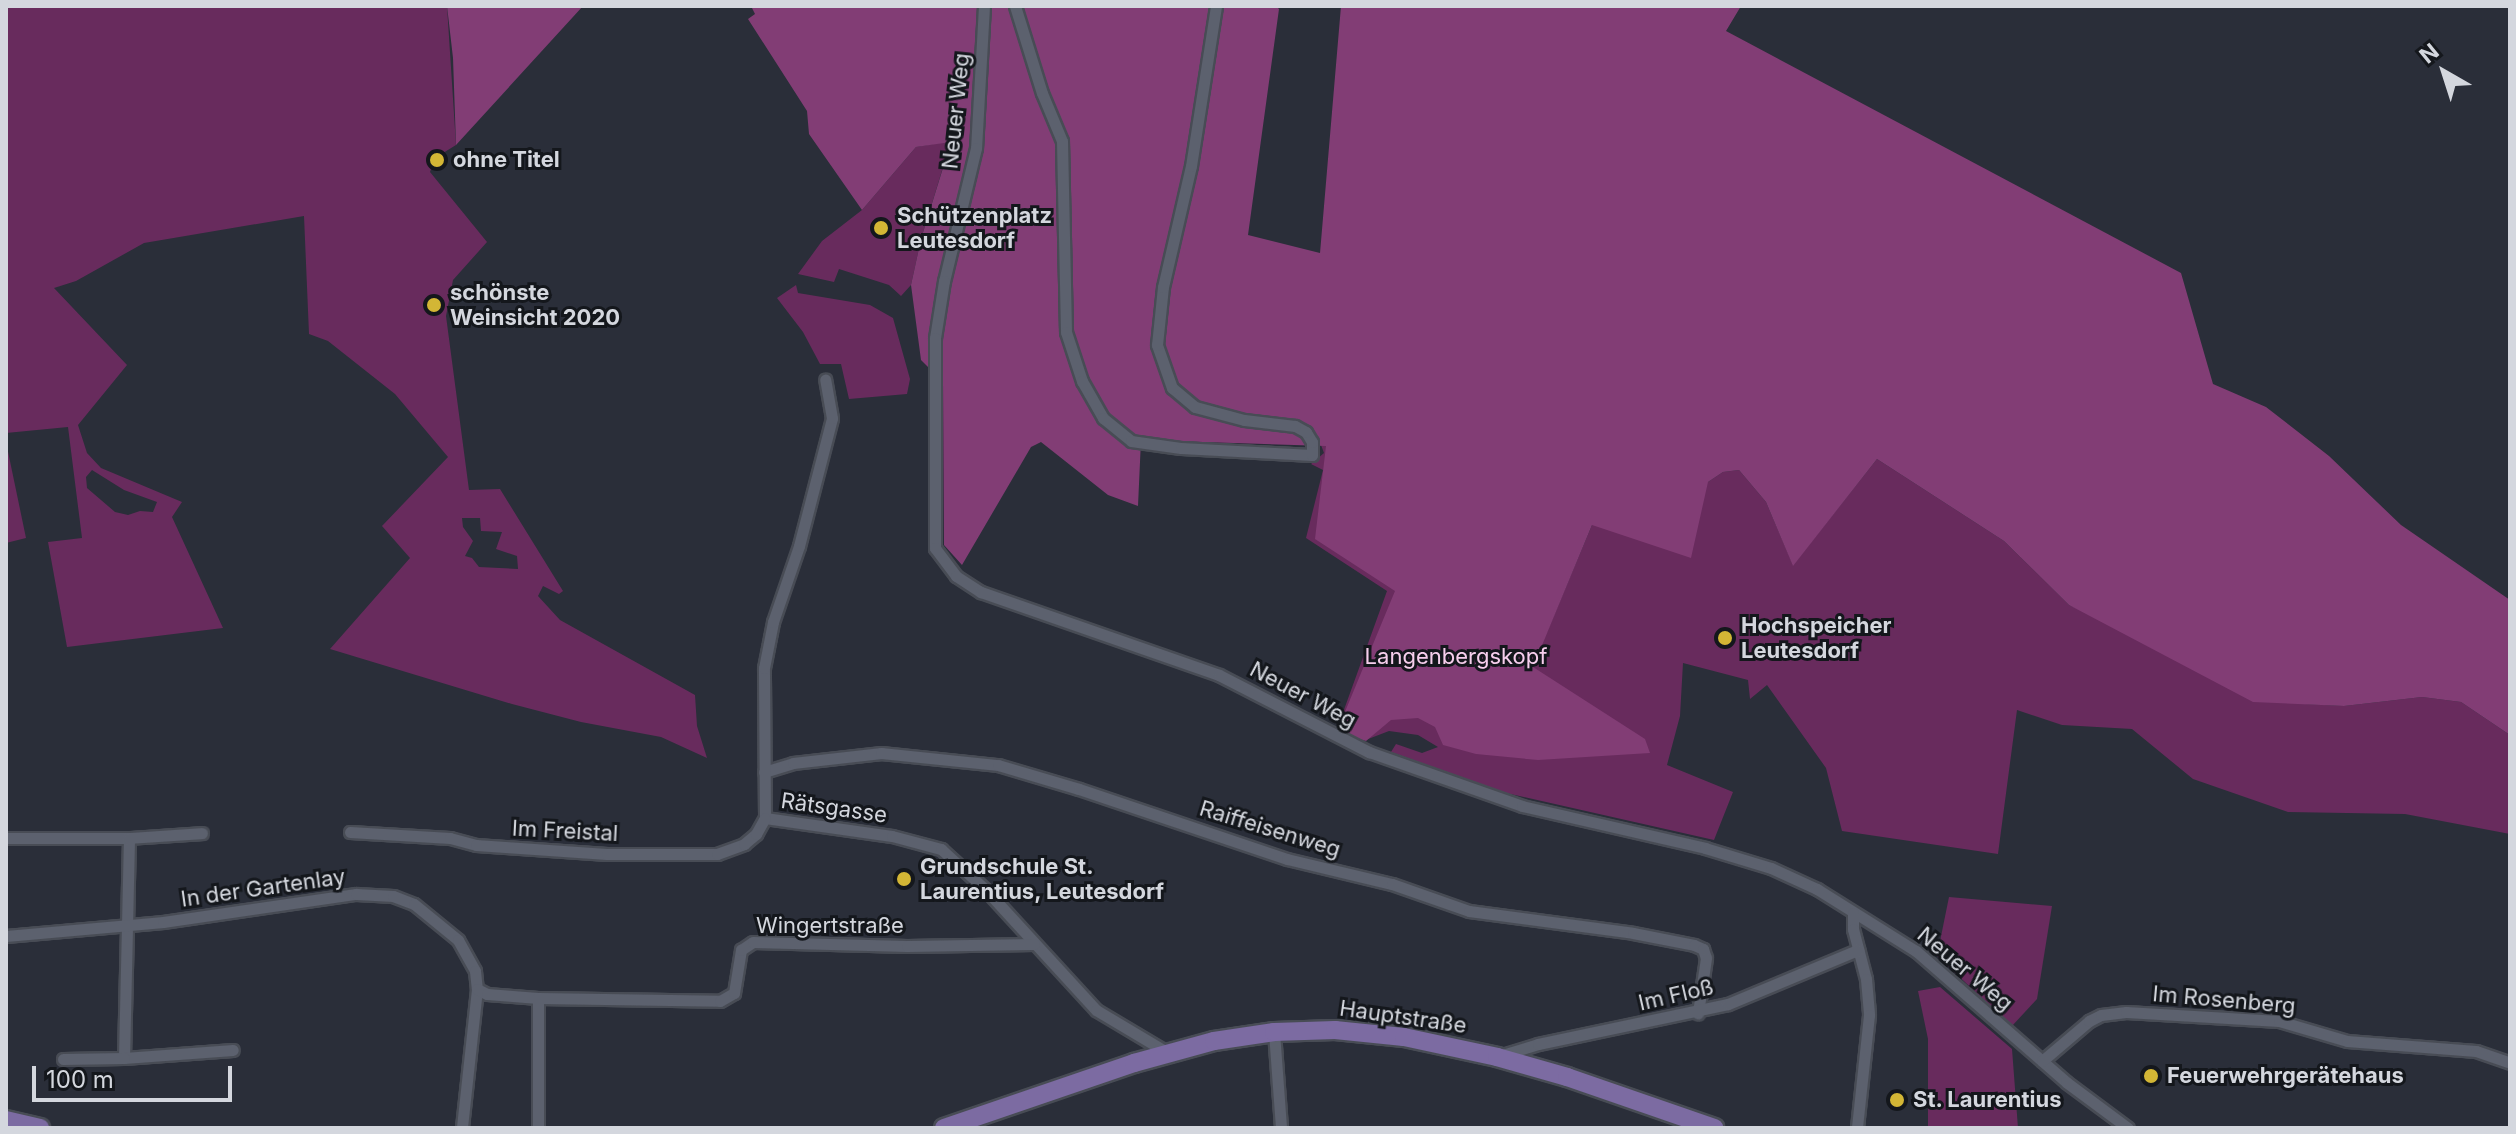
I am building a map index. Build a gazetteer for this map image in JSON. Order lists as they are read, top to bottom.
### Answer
{
  "streets": {
    "main road": ["Hauptstraße"],
    "street": [
      "Neuer Weg",
      "Rätsgasse",
      "Raiffeisenweg",
      "Im Freistal",
      "In der Gartenlay",
      "Wingertstraße",
      "Im Floß",
      "Im Rosenberg"
    ]
  },
  "crossings": [
    ["Neuer Weg", "Im Rosenberg"],
    ["Rätsgasse", "Raiffeisenweg"],
    ["Rätsgasse", "Im Freistal"],
    ["Rätsgasse", "Wingertstraße"],
    ["Rätsgasse", "Hauptstraße"],
    ["Raiffeisenweg", "Im Floß"],
    ["In der Gartenlay", "Wingertstraße"],
    ["Im Floß", "Hauptstraße"]
  ],
  "parks": ["Langenbergskopf"],
  "places": [
    "ohne Titel",
    "Schützenplatz Leutesdorf",
    "schönste Weinsicht 2020",
    "Hochspeicher Leutesdorf",
    "Grundschule St. Laurentius, Leutesdorf",
    "Feuerwehrgerätehaus",
    "St. Laurentius"
  ],
  "scale_bar": "100 m",
  "north": "top left"
}
